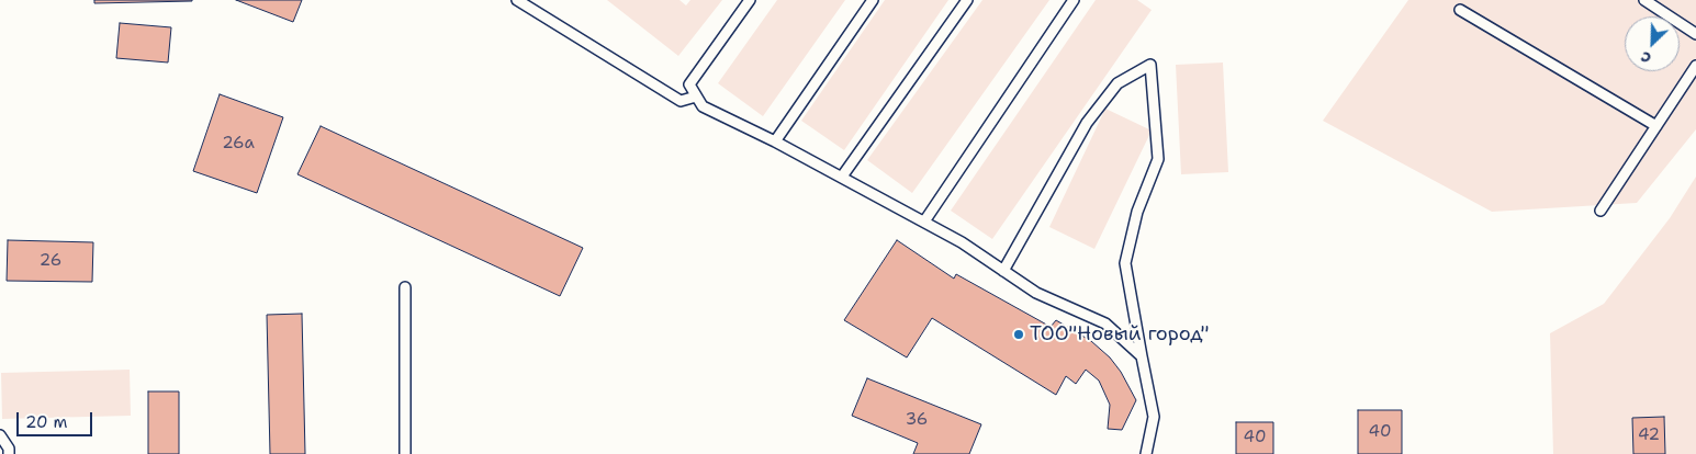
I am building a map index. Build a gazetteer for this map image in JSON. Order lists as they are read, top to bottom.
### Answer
{
  "places": ["ТОО\"Новый город\""],
  "house_numbers": [
    "26а",
    "26",
    "36",
    "40",
    "42",
    "40"
  ],
  "scale_bar": "20 m",
  "north": "bottom left"
}
